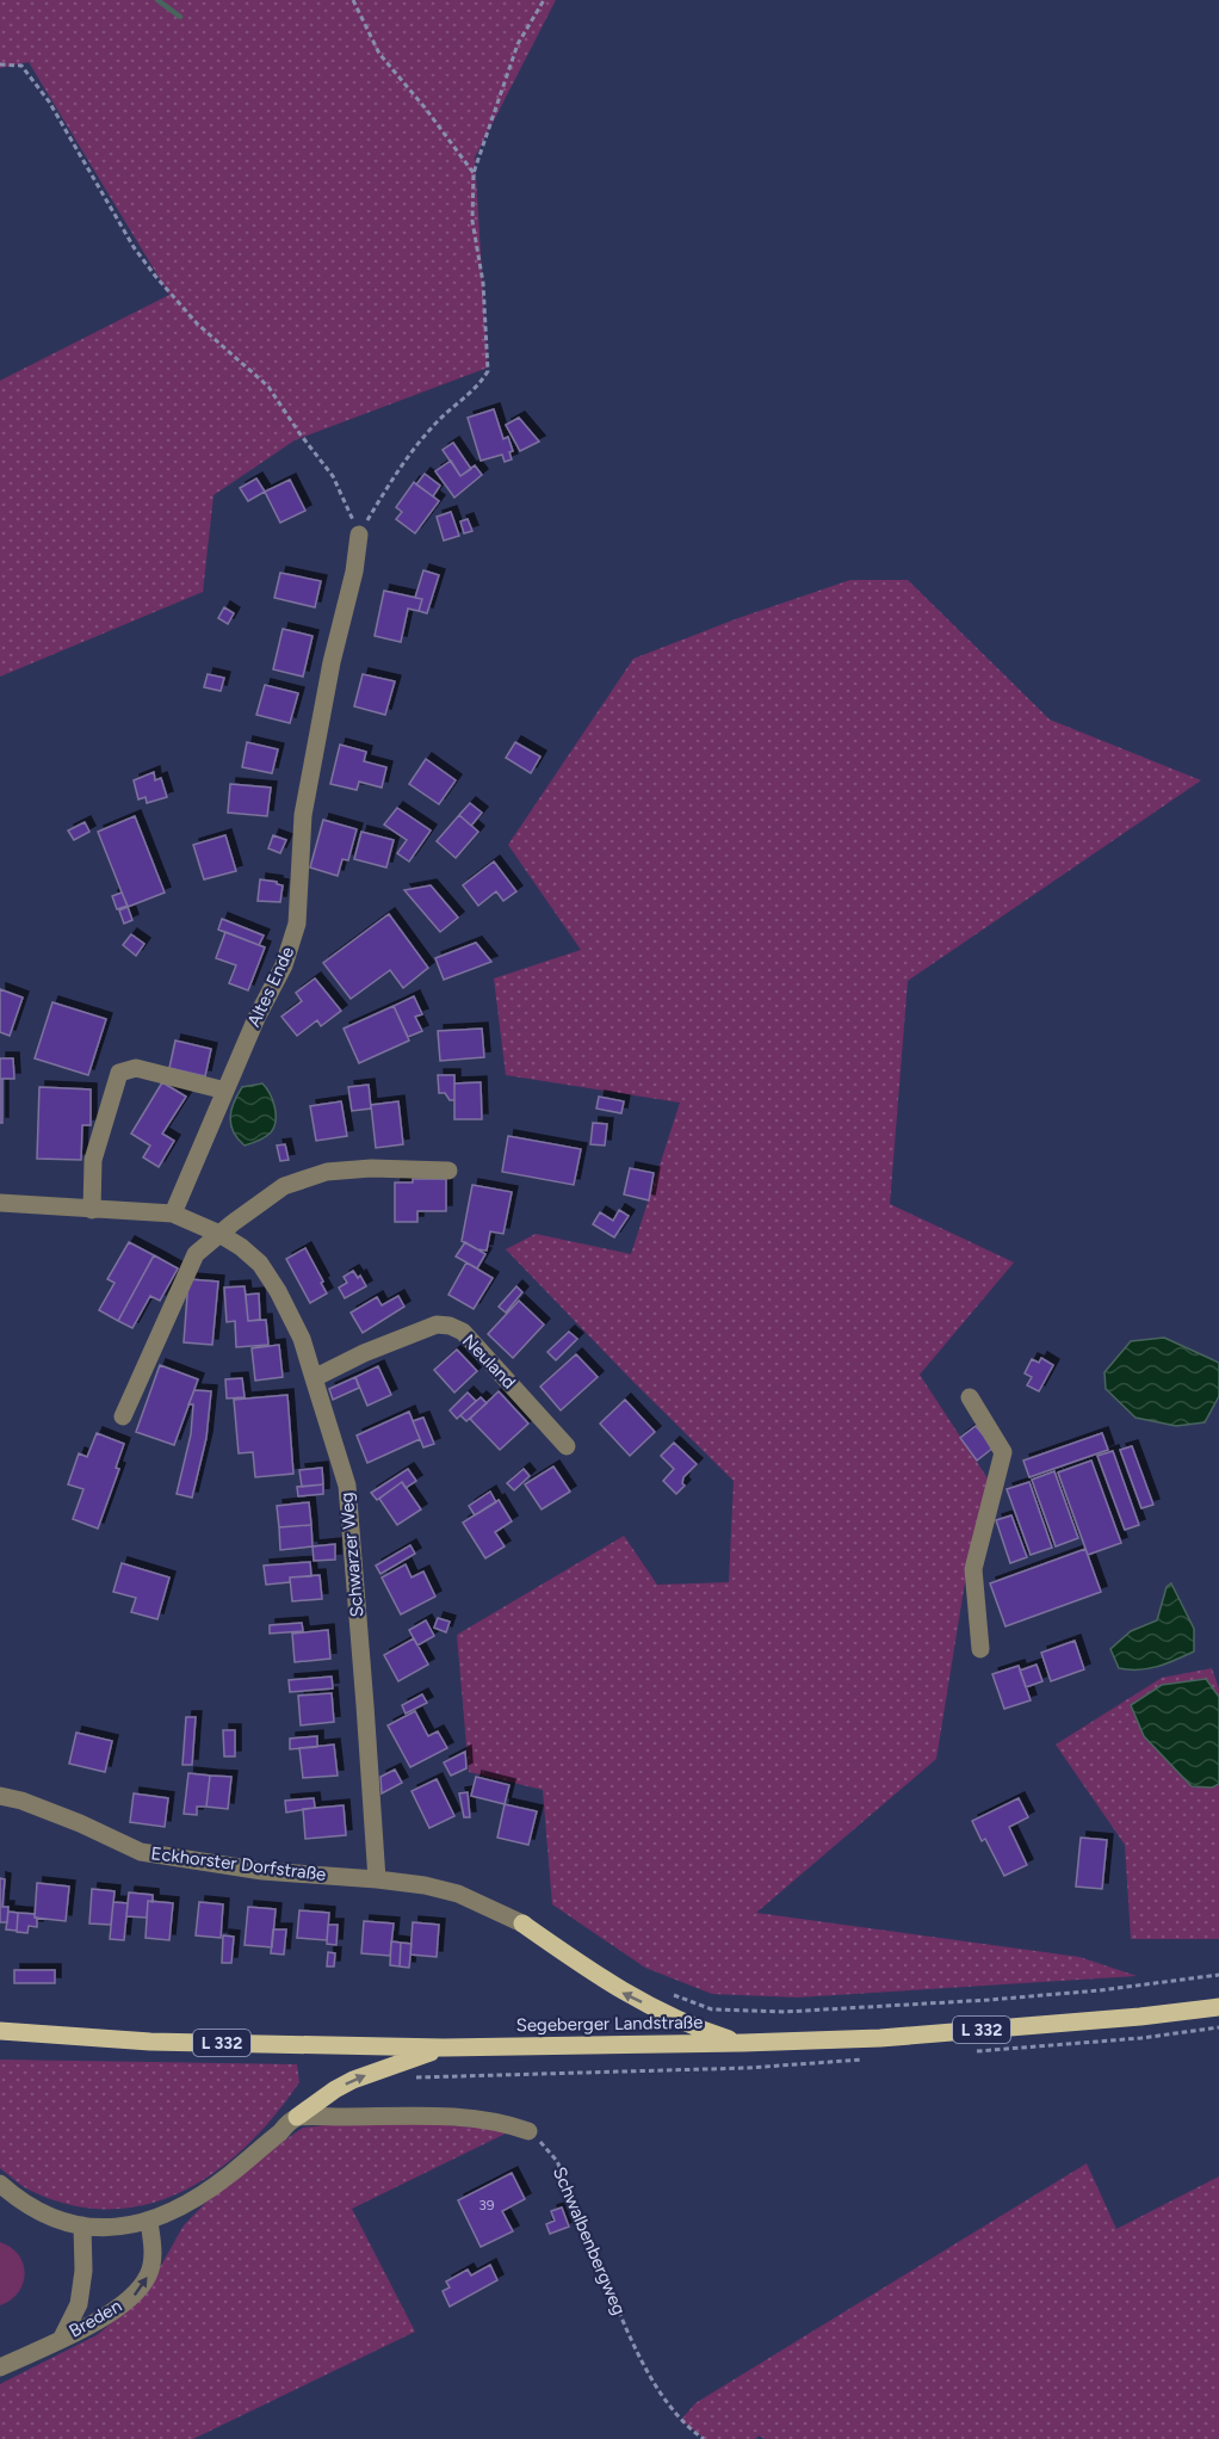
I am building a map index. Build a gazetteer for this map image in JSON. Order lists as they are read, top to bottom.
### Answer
{
  "streets": {
    "main road": ["Segeberger Landstraße", "L 332"],
    "street": [
      "Altes Ende",
      "Neuland",
      "Schwarzer Weg",
      "Eckhorster Dorfstraße",
      "Breden"
    ],
    "path": ["Schwalbenbergweg"]
  },
  "crossings": [
    ["Altes Ende", "Schwarzer Weg"],
    ["Neuland", "Schwarzer Weg"],
    ["Schwarzer Weg", "Eckhorster Dorfstraße"]
  ],
  "one_way": ["Breden"],
  "house_numbers": ["39"]
}
